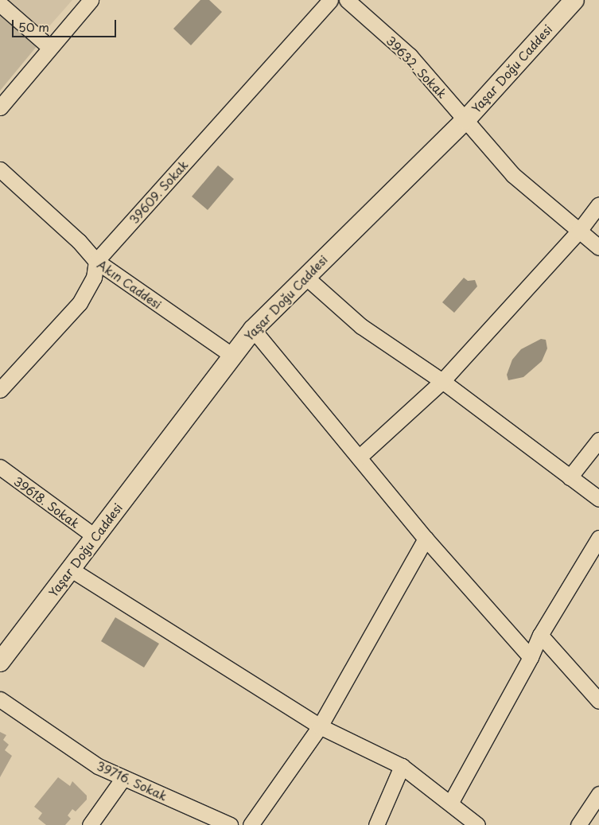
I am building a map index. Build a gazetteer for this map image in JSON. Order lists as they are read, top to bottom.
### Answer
{
  "streets": {
    "street": [
      "39632. Sokak",
      "Yaşar Doğu Caddesi",
      "39609. Sokak",
      "Akın Caddesi",
      "39618. Sokak",
      "39716. Sokak"
    ]
  },
  "crossings": [
    ["39632. Sokak", "Yaşar Doğu Caddesi"],
    ["Yaşar Doğu Caddesi", "Akın Caddesi"],
    ["Yaşar Doğu Caddesi", "39618. Sokak"],
    ["39609. Sokak", "Akın Caddesi"]
  ],
  "scale_bar": "50 m"
}
